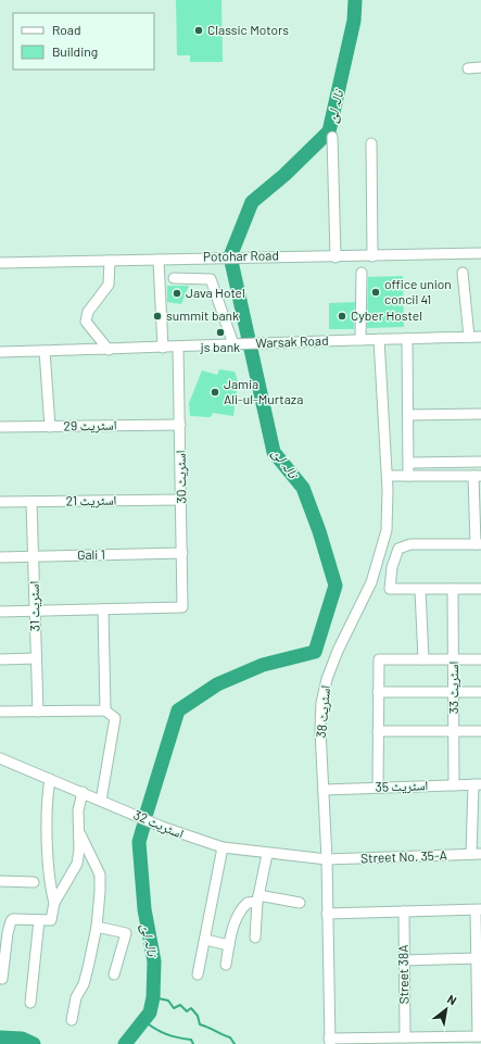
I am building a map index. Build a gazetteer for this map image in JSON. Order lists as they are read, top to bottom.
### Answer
{
  "streets": {
    "street": [
      "Potohar Road",
      "Warsak Road",
      "اسٹریٹ 29",
      "اسٹریٹ 30",
      "اسٹریٹ 21",
      "Gali 1",
      "اسٹریٹ 31",
      "اسٹریٹ 33",
      "اسٹریٹ 38",
      "اسٹریٹ 35",
      "اسٹریٹ 32",
      "Street No. 35-A",
      "Street 38A"
    ]
  },
  "crossings": [
    ["Warsak Road", "اسٹریٹ 30"],
    ["Warsak Road", "اسٹریٹ 38"],
    ["اسٹریٹ 29", "اسٹریٹ 30"],
    ["اسٹریٹ 30", "اسٹریٹ 21"],
    ["اسٹریٹ 30", "Gali 1"],
    ["اسٹریٹ 21", "اسٹریٹ 31"],
    ["Gali 1", "اسٹریٹ 31"],
    ["اسٹریٹ 33", "اسٹریٹ 35"],
    ["اسٹریٹ 38", "اسٹریٹ 35"],
    ["اسٹریٹ 38", "اسٹریٹ 32"],
    ["اسٹریٹ 38", "Street No. 35-A"],
    ["اسٹریٹ 32", "Street No. 35-A"]
  ],
  "water": ["نالہ لئ"],
  "places": [
    "Classic Motors",
    "office union concil 41",
    "Java Hotel",
    "summit bank",
    "Cyber Hostel",
    "js bank",
    "Jamia Ali-ul-Murtaza"
  ],
  "legend": ["Road", "Building"],
  "north": "top right"
}
